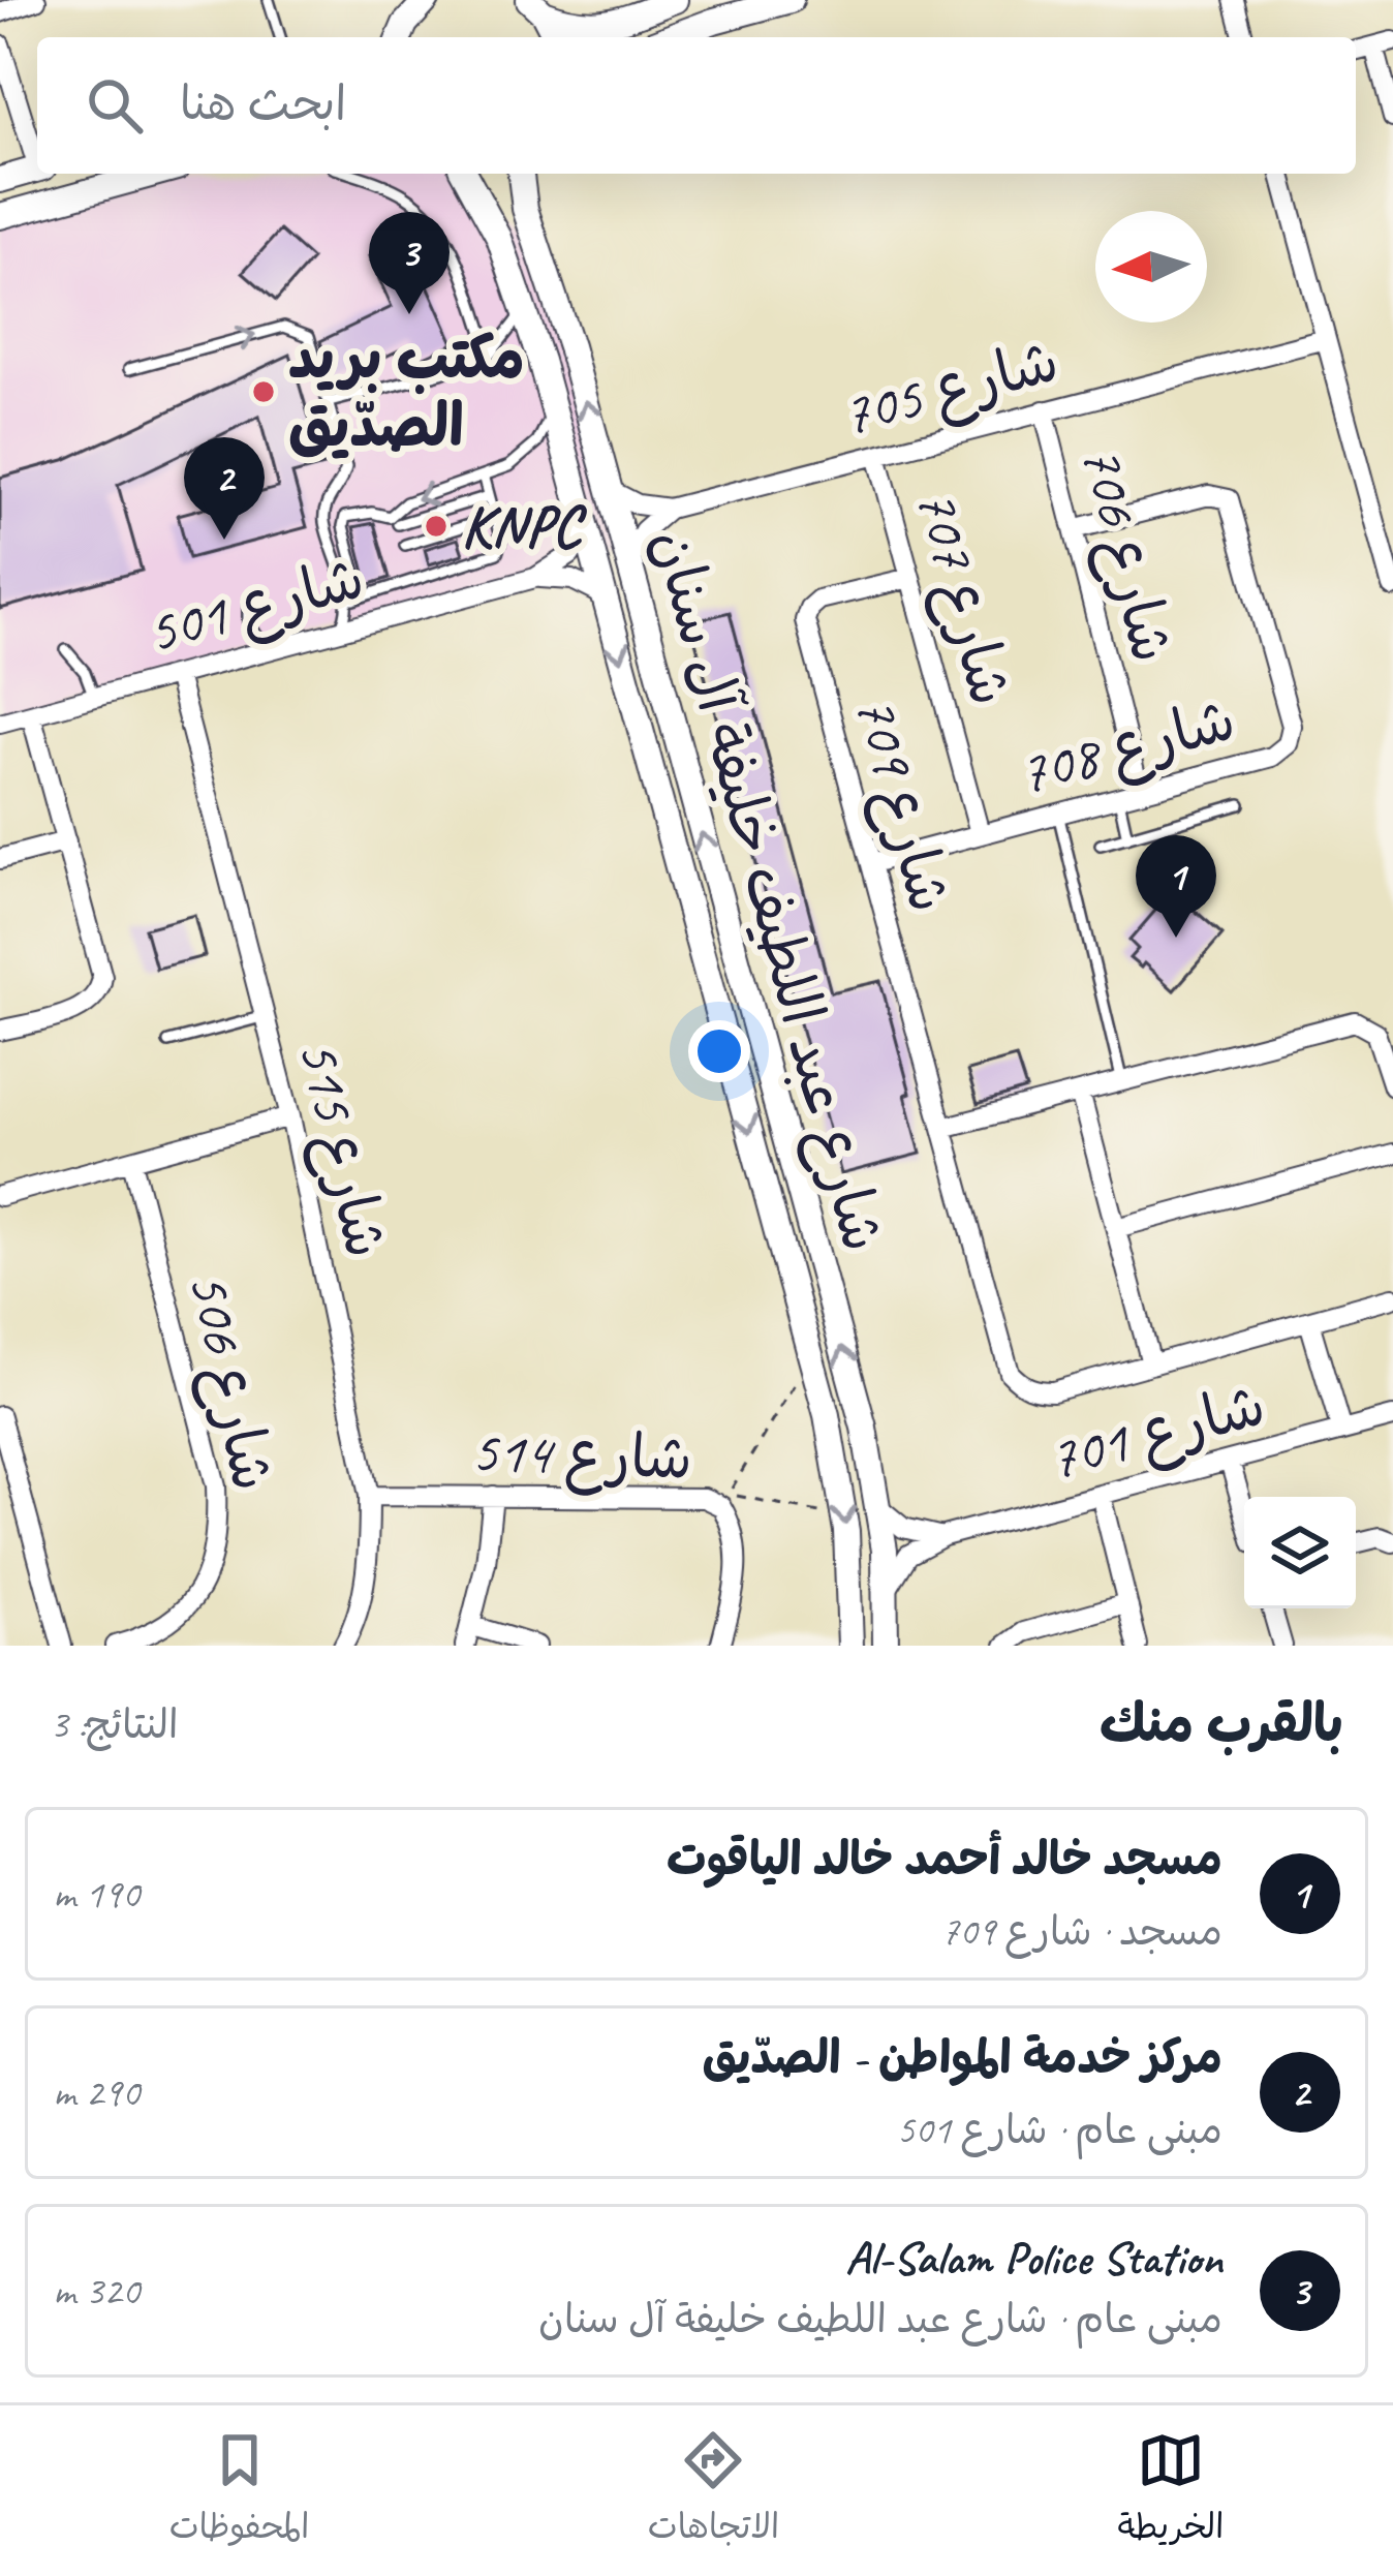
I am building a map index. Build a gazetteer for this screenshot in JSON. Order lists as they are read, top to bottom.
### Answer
{
  "streets": {
    "street": [
      "شارع 705",
      "شارع 706",
      "شارع 707",
      "شارع 501",
      "شارع 708",
      "شارع 709",
      "شارع عبد اللطيف خليفة آل سنان",
      "شارع 515",
      "شارع 506",
      "شارع 701",
      "شارع 514"
    ]
  },
  "crossings": [
    ["شارع 705", "شارع 706"],
    ["شارع 705", "شارع 707"],
    ["شارع 706", "شارع 708"],
    ["شارع 707", "شارع 708"],
    ["شارع 707", "شارع 709"],
    ["شارع 501", "شارع عبد اللطيف خليفة آل سنان"],
    ["شارع 501", "شارع 515"],
    ["شارع 708", "شارع 709"],
    ["شارع عبد اللطيف خليفة آل سنان", "شارع 701"],
    ["شارع 515", "شارع 514"]
  ],
  "places": ["مكتب بريد الصدّيق", "KNPC"],
  "north": "left",
  "page": {
    "search": "ابحث هنا",
    "pins": ["3", "2", "1"],
    "heading": ["بالقرب منك", "النتائج: 3"],
    "list": [
      {
        "mark": "1",
        "name": "مسجد خالد أحمد خالد الياقوت",
        "note": "مسجد · شارع 709",
        "value": "190 m"
      },
      {
        "mark": "2",
        "name": "مركز خدمة المواطن - الصدّيق",
        "note": "مبنى عام · شارع 501",
        "value": "290 m"
      },
      {
        "mark": "3",
        "name": "Al-Salam Police Station",
        "note": "مبنى عام · شارع عبد اللطيف خليفة آل سنان",
        "value": "320 m"
      }
    ],
    "nav": ["الخريطة", "الاتجاهات", "المحفوظات"]
  }
}
